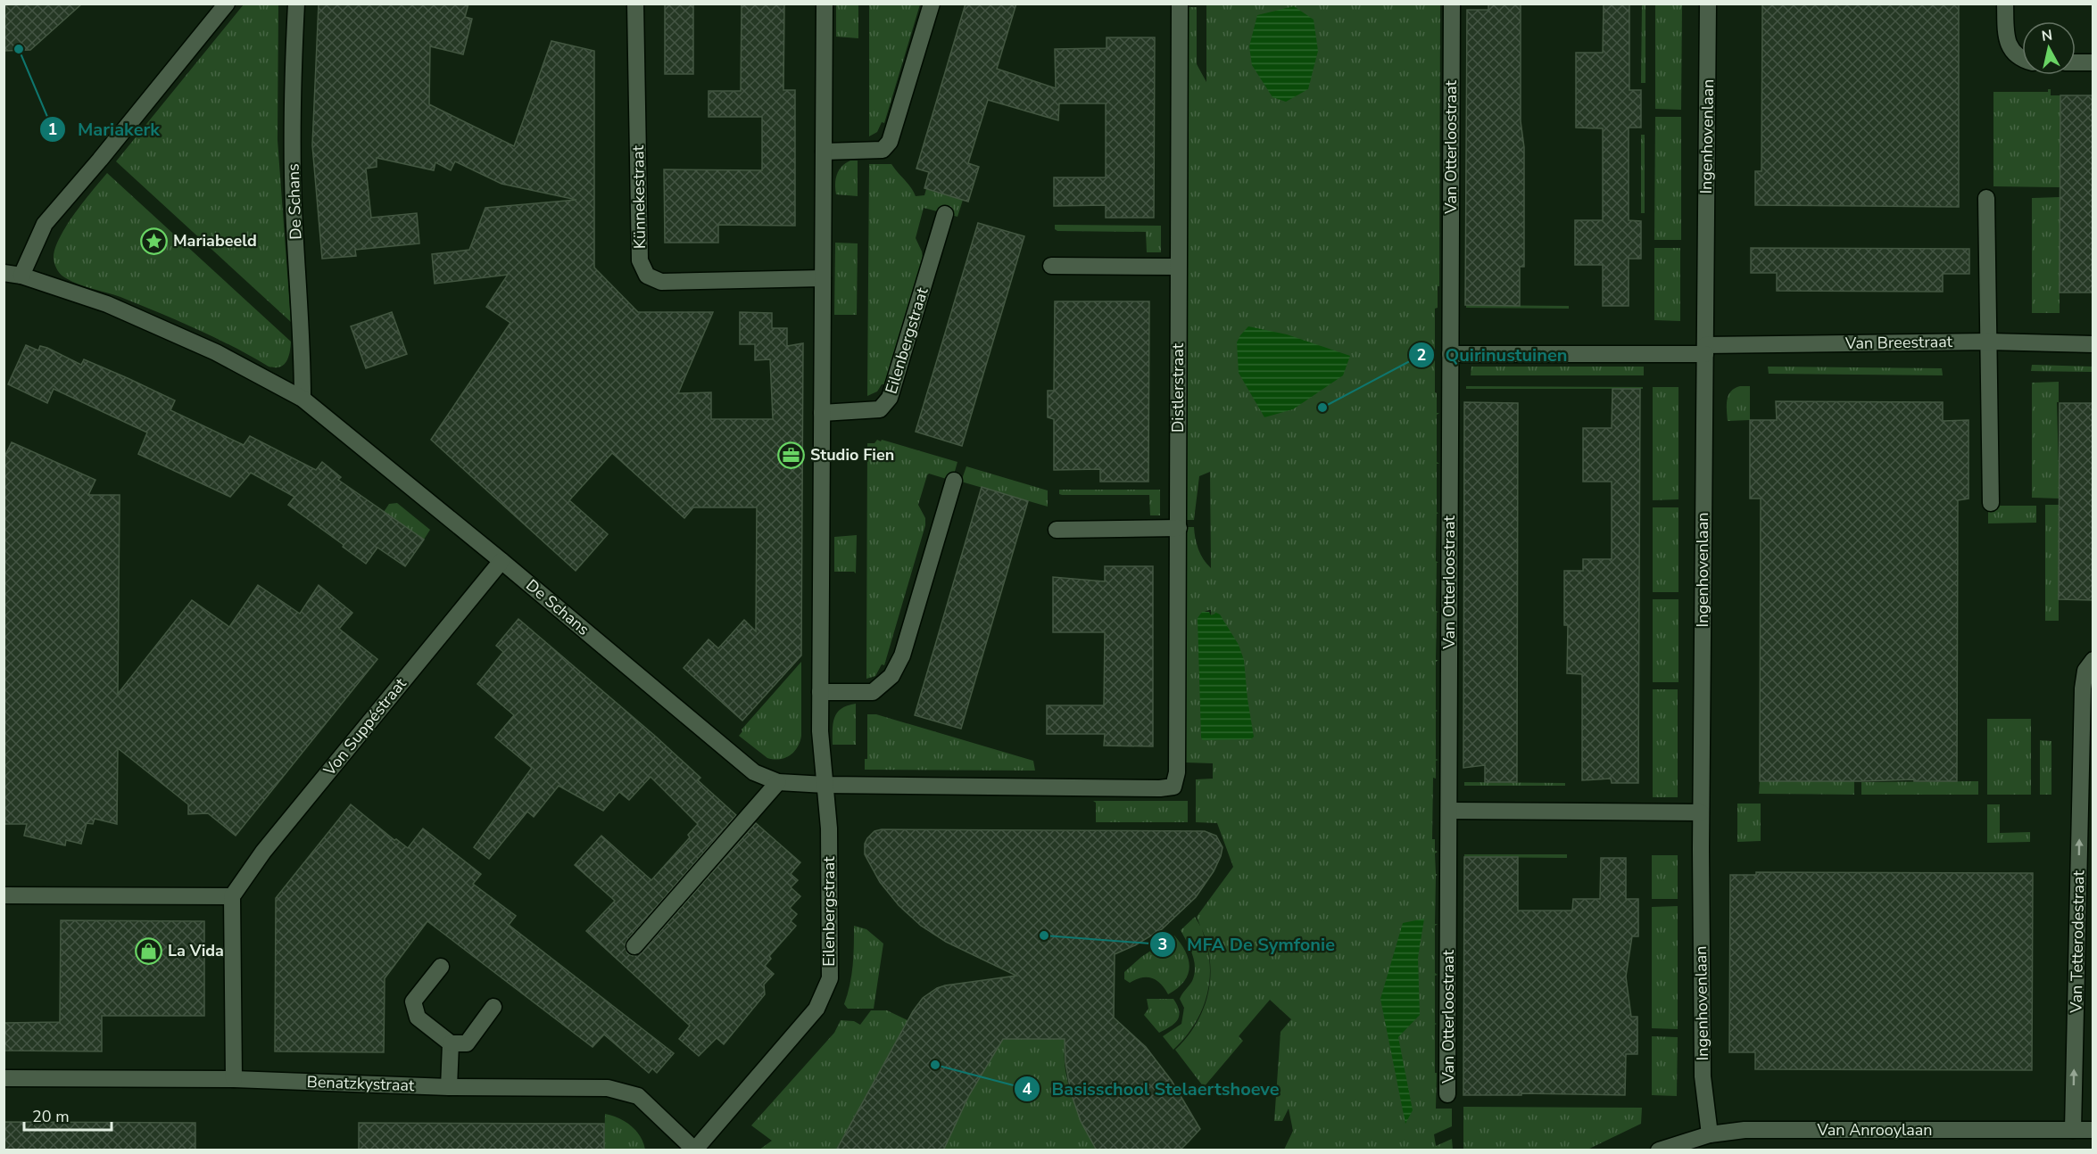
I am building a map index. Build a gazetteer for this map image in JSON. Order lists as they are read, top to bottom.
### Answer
{
  "streets": {
    "street": [
      "Ingenhovenlaan",
      "Van Otterloostraat",
      "Künnekestraat",
      "De Schans",
      "Eilenbergstraat",
      "Van Breestraat",
      "Distlerstraat",
      "Von Suppéstraat",
      "Van Tetterodestraat",
      "Benatzkystraat",
      "Van Anrooylaan"
    ]
  },
  "crossings": [
    ["Ingenhovenlaan", "Van Breestraat"],
    ["Ingenhovenlaan", "Van Anrooylaan"],
    ["Künnekestraat", "Eilenbergstraat"],
    ["De Schans", "Eilenbergstraat"],
    ["De Schans", "Distlerstraat"],
    ["De Schans", "Von Suppéstraat"],
    ["Eilenbergstraat", "Distlerstraat"],
    ["Eilenbergstraat", "Benatzkystraat"],
    ["Van Tetterodestraat", "Van Anrooylaan"]
  ],
  "one_way": ["Van Tetterodestraat"],
  "places": {
    "other": [
      "Mariakerk",
      "Quirinustuinen",
      "MFA De Symfonie",
      "Basisschool Stelaertshoeve"
    ],
    "place": ["Mariabeeld"],
    "office": ["Studio Fien"],
    "shop": ["La Vida"]
  },
  "scale_bar": "20 m",
  "north": "top"
}
